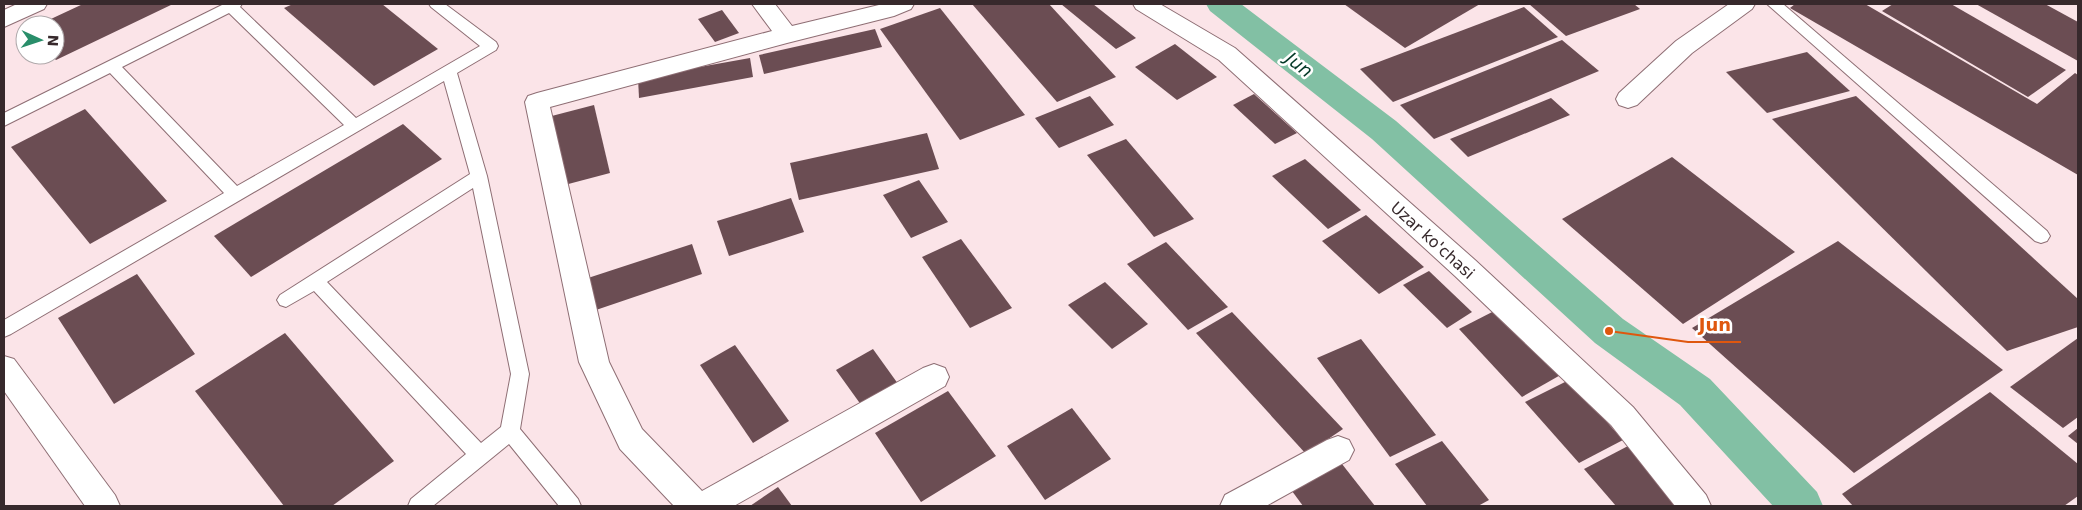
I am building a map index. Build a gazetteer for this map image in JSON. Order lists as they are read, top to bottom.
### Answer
{
  "streets": {
    "street": ["Uzar ko'chasi"]
  },
  "water": ["Jun"],
  "places": ["Jun"],
  "north": "right"
}
